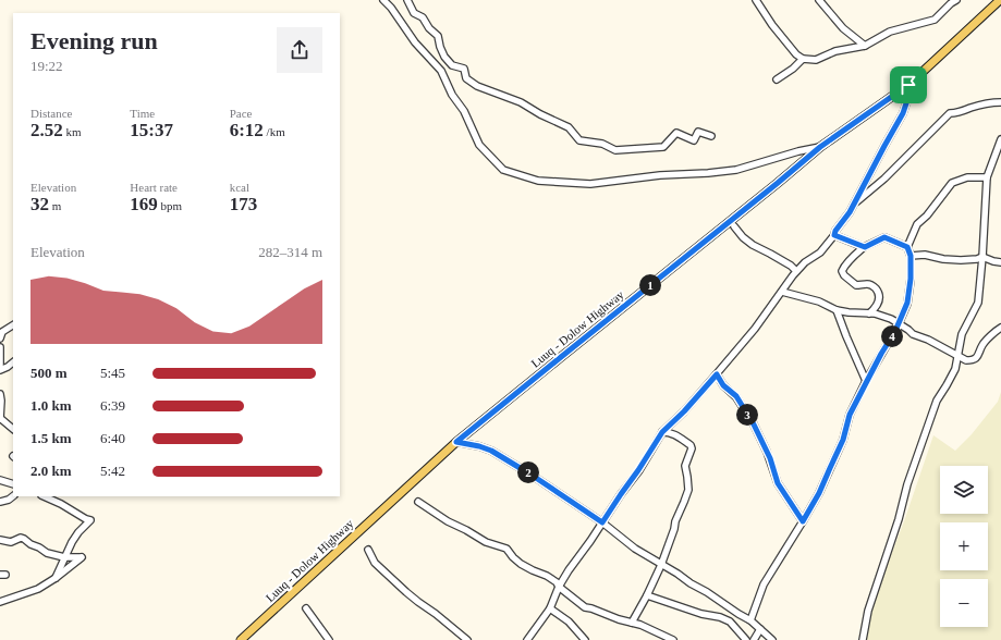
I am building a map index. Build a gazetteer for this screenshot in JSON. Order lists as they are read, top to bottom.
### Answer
{
  "streets": {
    "main road": ["Luuq - Dolow Highway"]
  },
  "page": {
    "heading": ["Evening run", "19:22"],
    "stats": [
      ["Distance", "2.52 km"],
      ["Time", "15:37"],
      ["Pace", "6:12 /km"],
      ["Elevation", "32 m"],
      ["Heart rate", "169 bpm"],
      ["kcal", "173"]
    ],
    "chart": ["Elevation", "282–314 m"],
    "pins": [
      "1",
      "4",
      "3",
      "2"
    ],
    "list": [
      {
        "name": "500 m",
        "note": "5:45"
      },
      {
        "name": "1.0 km",
        "note": "6:39"
      },
      {
        "name": "1.5 km",
        "note": "6:40"
      },
      {
        "name": "2.0 km",
        "note": "5:42"
      }
    ],
    "map_buttons": ["+", "−"]
  }
}
